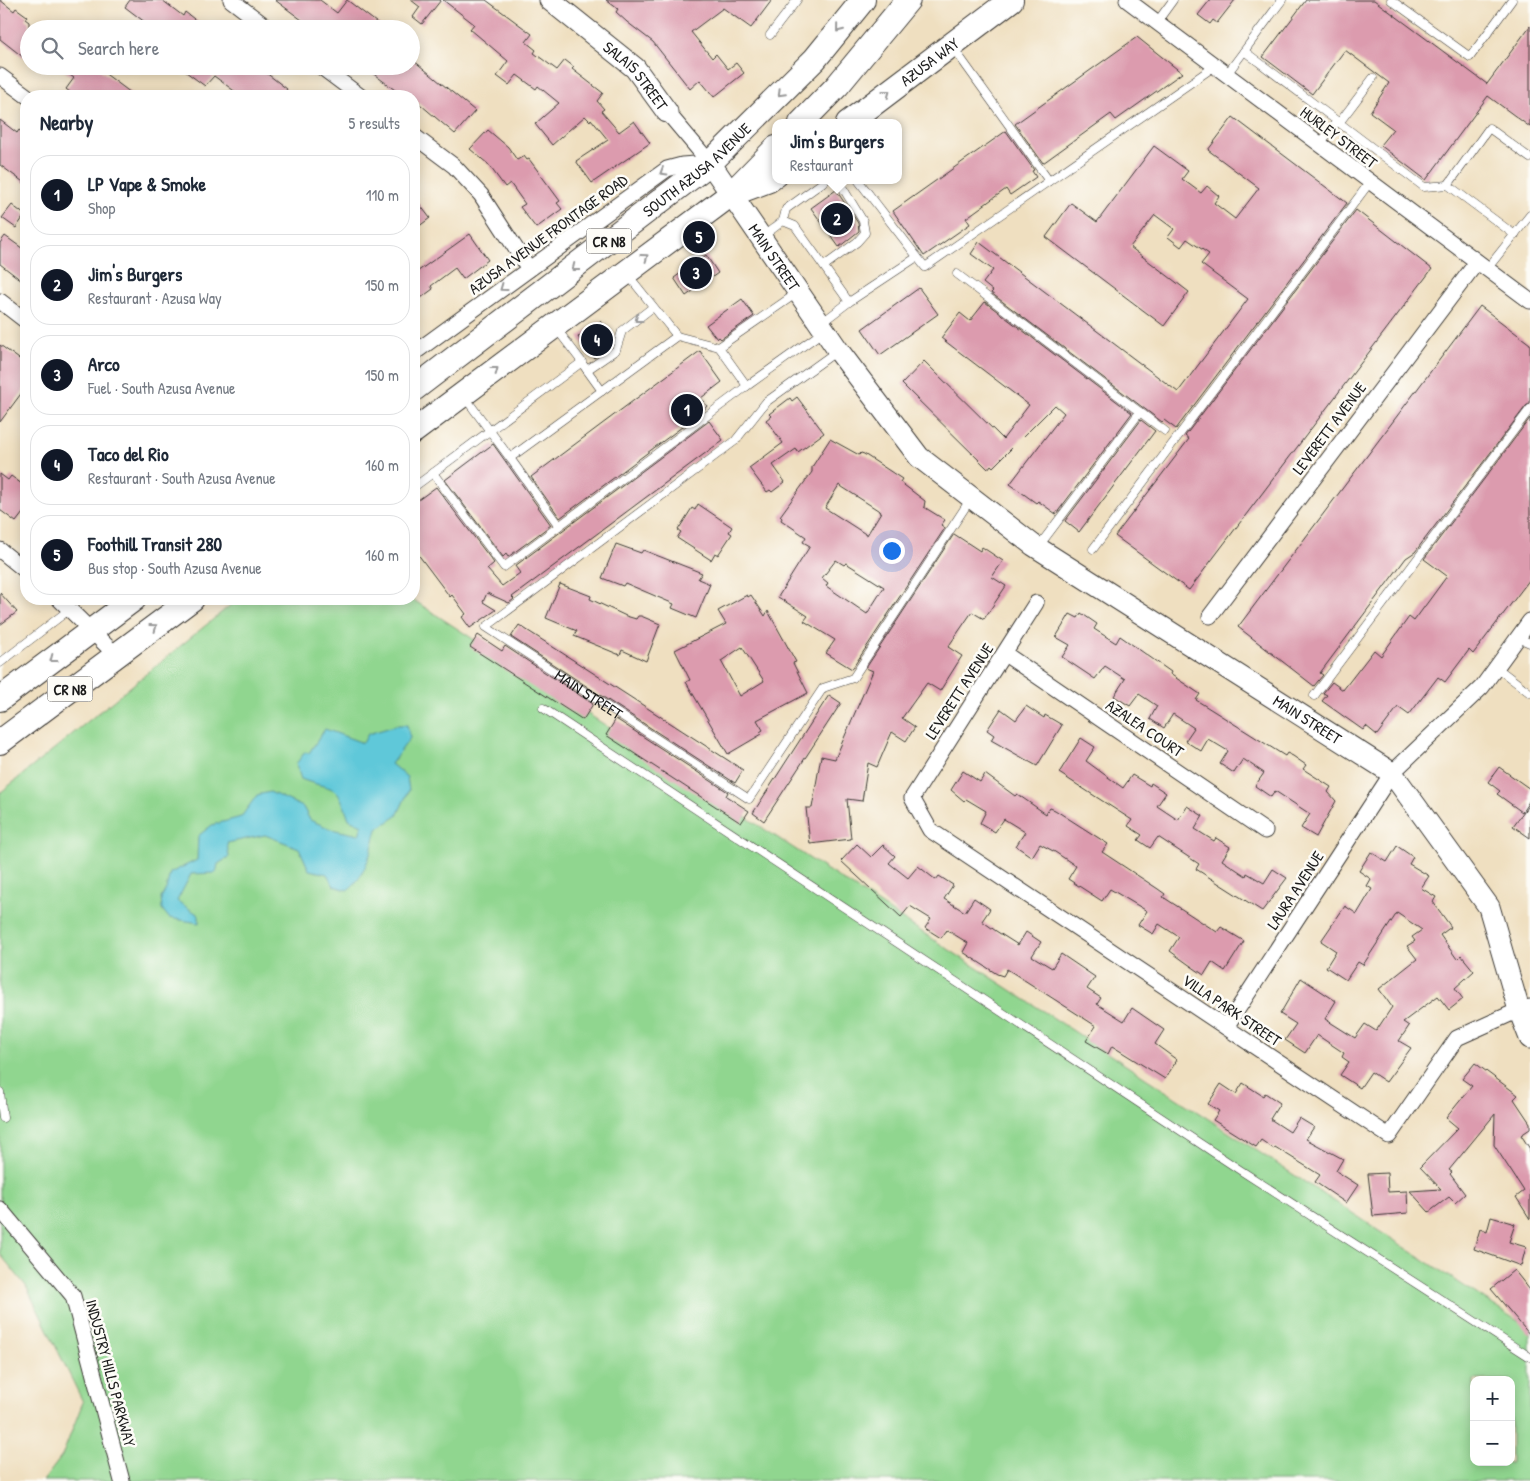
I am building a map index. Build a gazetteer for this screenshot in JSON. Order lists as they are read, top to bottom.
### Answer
{
  "streets": {
    "main road": ["AZUSA WAY", "SOUTH AZUSA AVENUE", "CR N8"],
    "street": [
      "SALAIS STREET",
      "HURLEY STREET",
      "AZUSA AVENUE FRONTAGE ROAD",
      "MAIN STREET",
      "LEVERETT AVENUE",
      "AZALEA COURT",
      "LAURA AVENUE",
      "VILLA PARK STREET",
      "INDUSTRY HILLS PARKWAY"
    ]
  },
  "crossings": [
    ["SALAIS STREET", "SOUTH AZUSA AVENUE"],
    ["SALAIS STREET", "AZUSA AVENUE FRONTAGE ROAD"],
    ["SALAIS STREET", "MAIN STREET"],
    ["HURLEY STREET", "LEVERETT AVENUE"],
    ["SOUTH AZUSA AVENUE", "AZUSA AVENUE FRONTAGE ROAD"],
    ["SOUTH AZUSA AVENUE", "MAIN STREET"],
    ["AZUSA AVENUE FRONTAGE ROAD", "MAIN STREET"],
    ["CR N8", "MAIN STREET"],
    ["MAIN STREET", "LAURA AVENUE"],
    ["MAIN STREET", "VILLA PARK STREET"],
    ["LEVERETT AVENUE", "AZALEA COURT"],
    ["LEVERETT AVENUE", "VILLA PARK STREET"],
    ["LAURA AVENUE", "VILLA PARK STREET"]
  ],
  "one_way": ["AZUSA AVENUE FRONTAGE ROAD"],
  "page": {
    "search": "Search here",
    "heading": ["Nearby", "5 results"],
    "popup": ["Jim's Burgers", "Restaurant"],
    "list": [
      {
        "mark": "1",
        "name": "LP Vape & Smoke",
        "note": "Shop",
        "value": "110 m"
      },
      {
        "mark": "2",
        "name": "Jim's Burgers",
        "note": "Restaurant · Azusa Way",
        "value": "150 m"
      },
      {
        "mark": "3",
        "name": "Arco",
        "note": "Fuel · South Azusa Avenue",
        "value": "150 m"
      },
      {
        "mark": "4",
        "name": "Taco del Rio",
        "note": "Restaurant · South Azusa Avenue",
        "value": "160 m"
      },
      {
        "mark": "5",
        "name": "Foothill Transit 280",
        "note": "Bus stop · South Azusa Avenue",
        "value": "160 m"
      }
    ],
    "pins": [
      "2",
      "5",
      "3",
      "4",
      "1"
    ],
    "map_buttons": ["+", "−"]
  }
}
